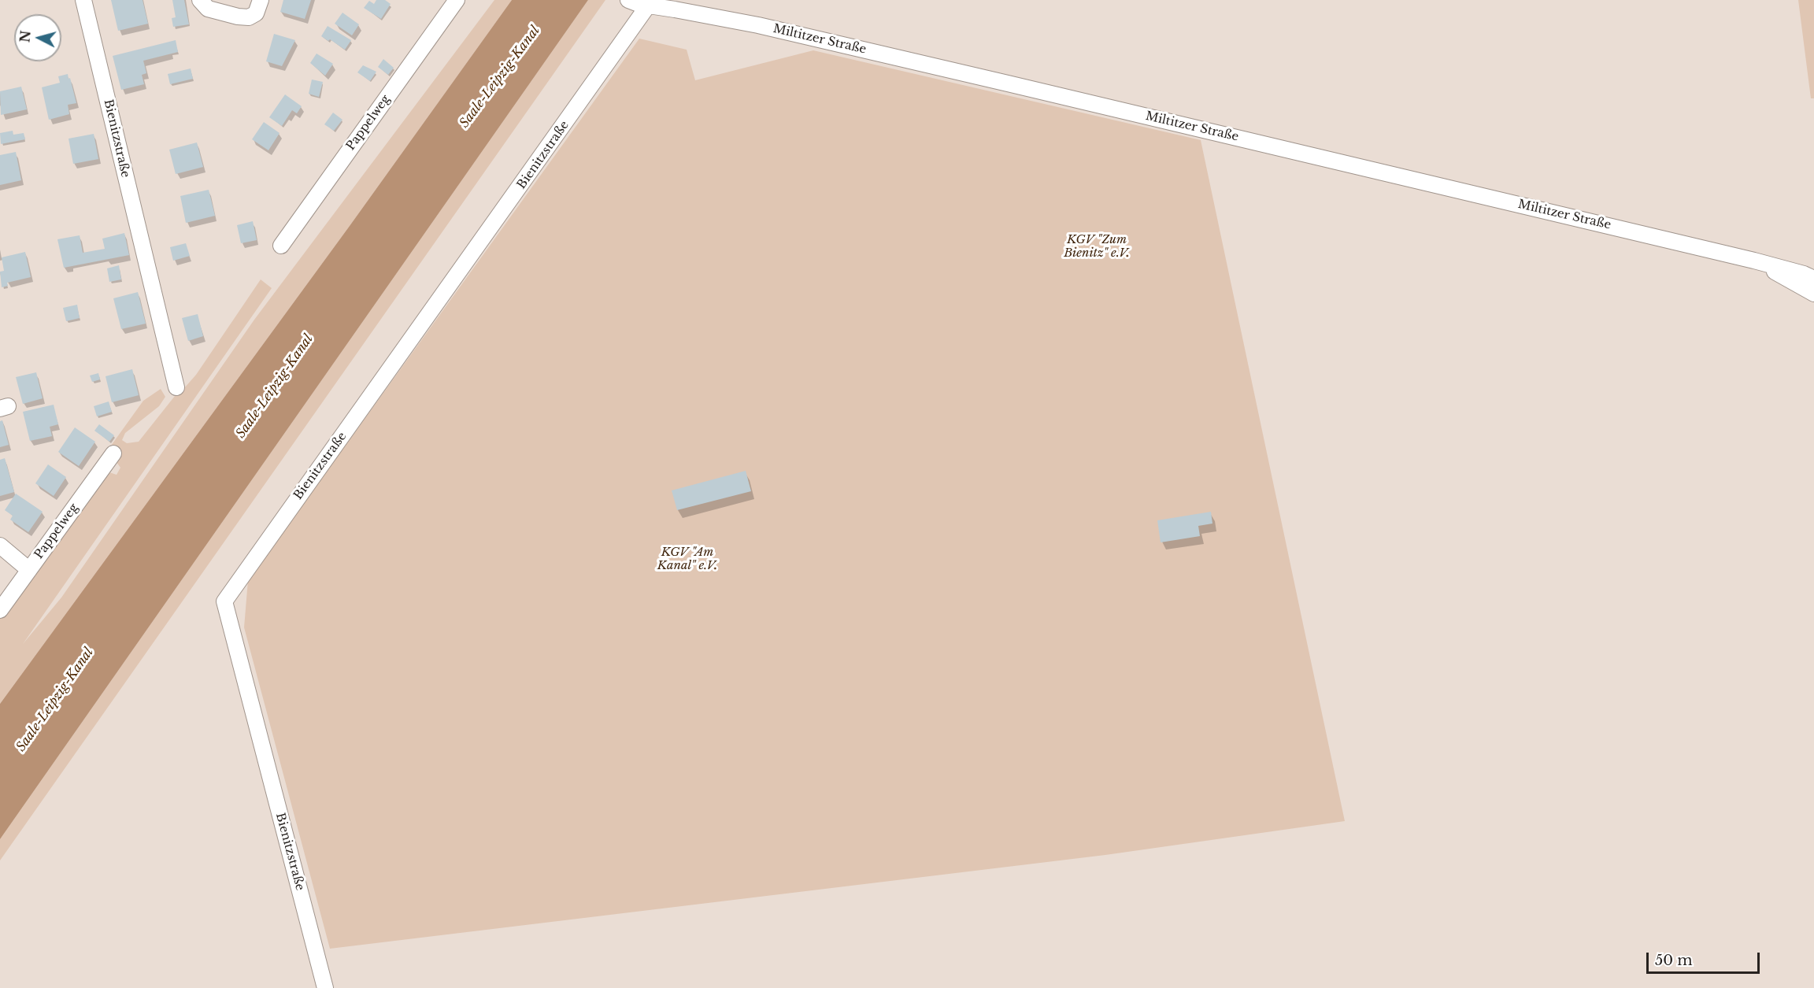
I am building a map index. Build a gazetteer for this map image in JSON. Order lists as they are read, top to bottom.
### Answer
{
  "streets": {
    "street": ["Miltitzer Straße", "Pappelweg", "Bienitzstraße"]
  },
  "crossings": [
    ["Miltitzer Straße", "Bienitzstraße"]
  ],
  "water": ["Saale-Leipzig-Kanal"],
  "parks": ["KGV \"Zum Bienitz\" e.V.", "KGV \"Am Kanal\" e.V."],
  "scale_bar": "50 m",
  "north": "left"
}
